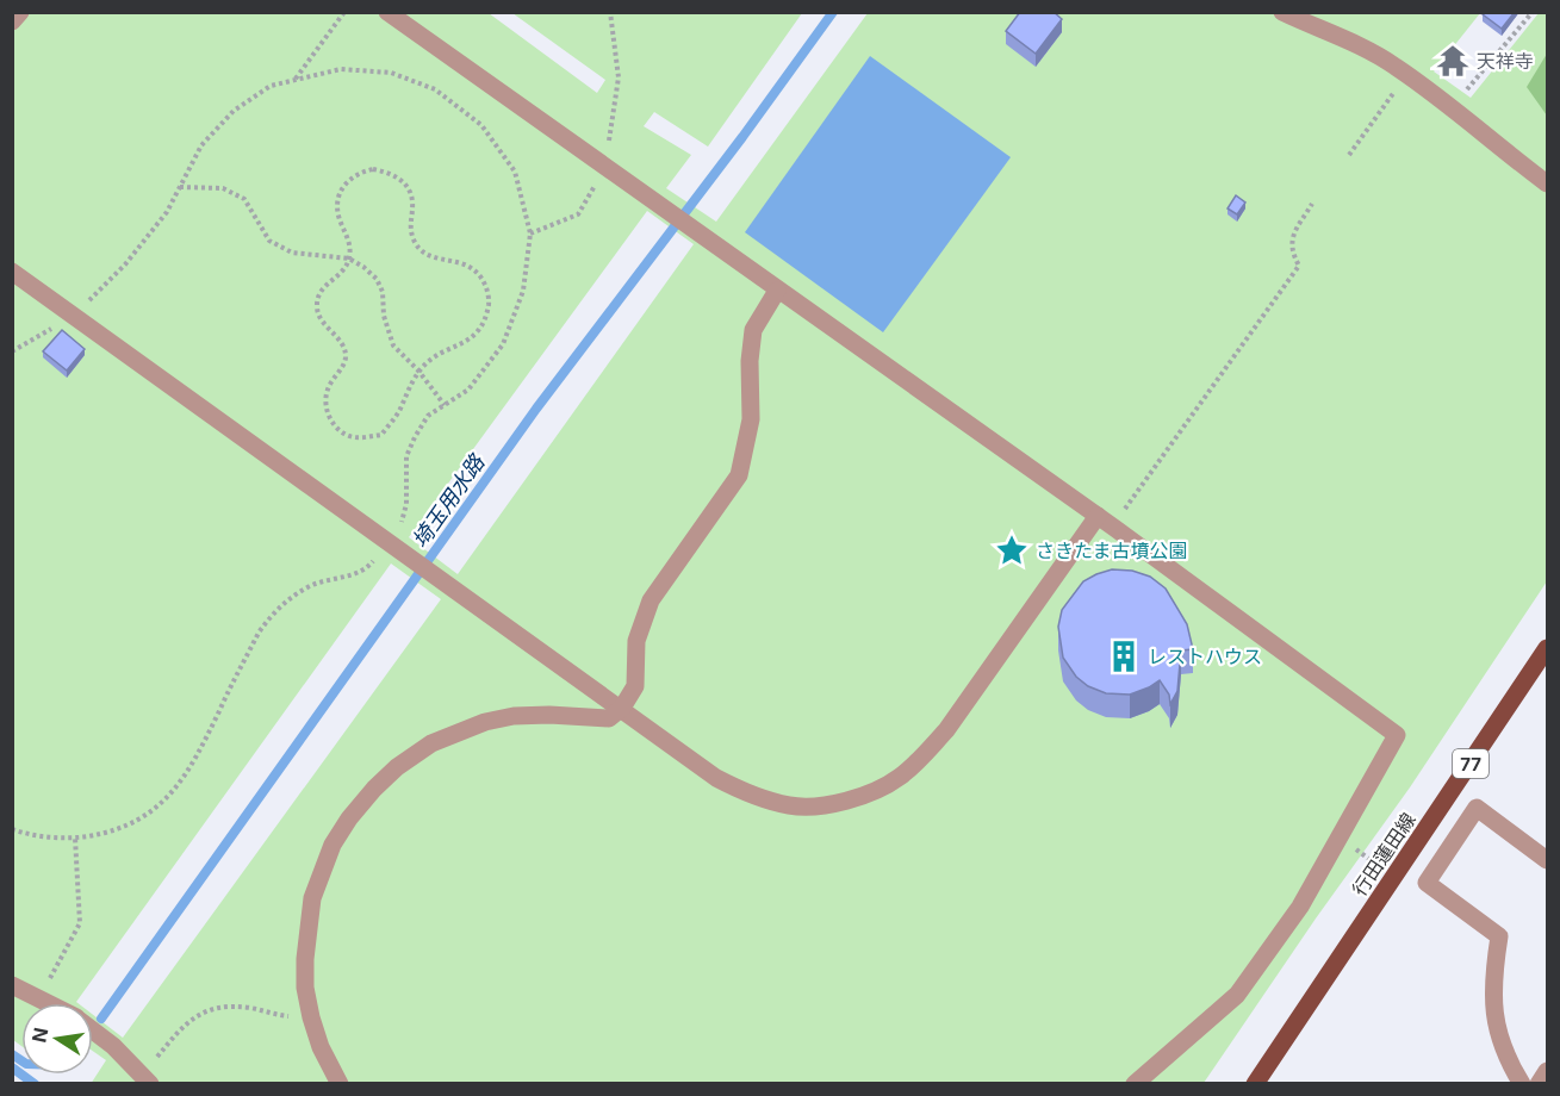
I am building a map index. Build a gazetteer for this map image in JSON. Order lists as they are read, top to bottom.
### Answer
{
  "streets": {
    "main road": ["77", "行田蓮田線"]
  },
  "water": ["埼玉用水路"],
  "places": {
    "temple": ["天祥寺"],
    "place": ["さきたま古墳公園"],
    "building": ["レストハウス"]
  },
  "north": "left"
}
